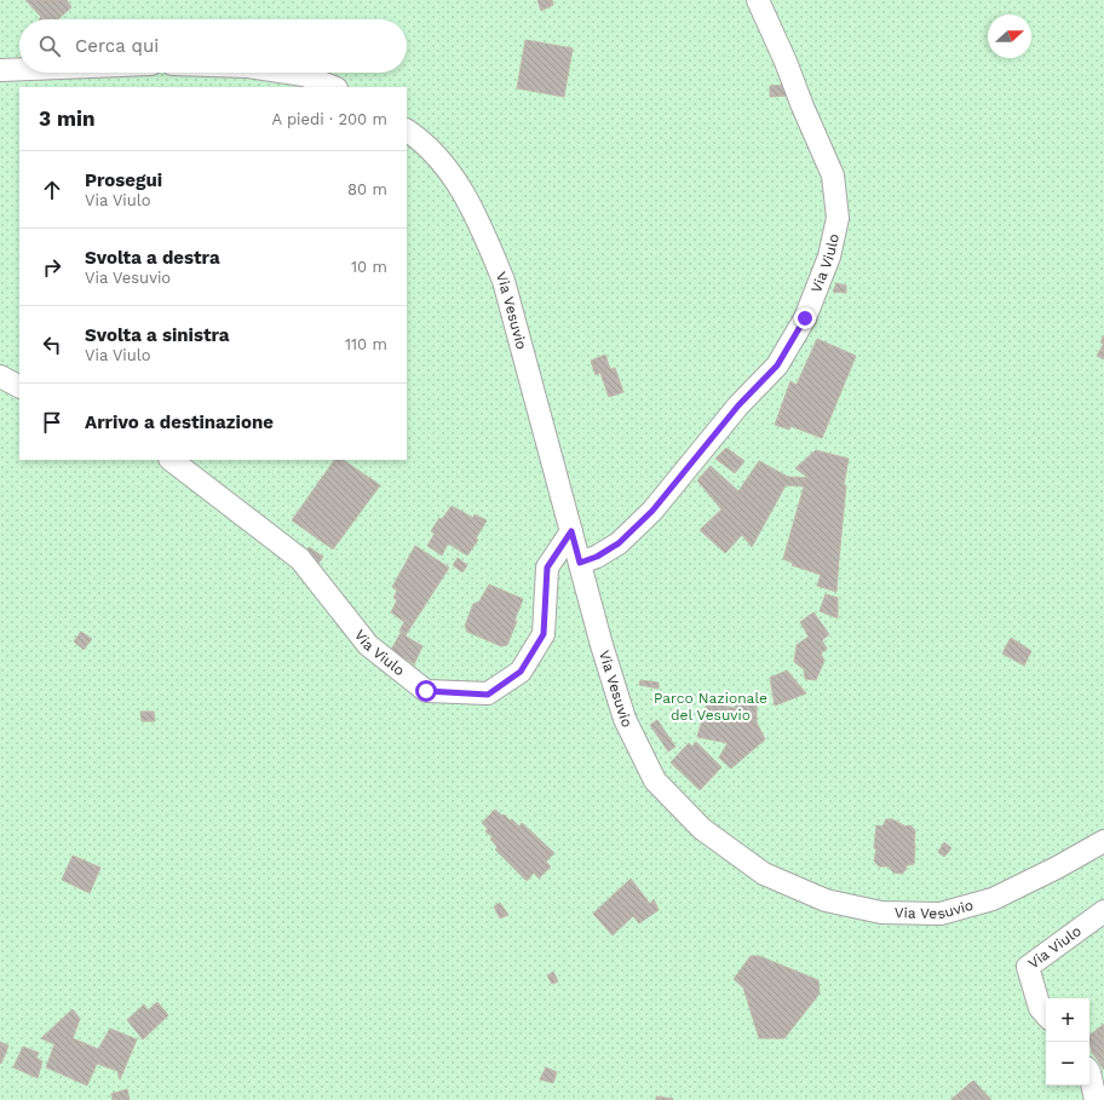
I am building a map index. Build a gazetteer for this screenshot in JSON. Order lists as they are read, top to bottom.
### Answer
{
  "streets": {
    "street": ["Via Viulo", "Via Vesuvio"]
  },
  "crossings": [
    ["Via Viulo", "Via Vesuvio"]
  ],
  "parks": ["Parco Nazionale del Vesuvio"],
  "north": "right",
  "page": {
    "search": "Cerca qui",
    "heading": ["3 min", "A piedi · 200 m"],
    "list": [
      ["Prosegui", "Via Viulo", "80 m"],
      ["Svolta a destra", "Via Vesuvio", "10 m"],
      ["Svolta a sinistra", "Via Viulo", "110 m"],
      "Arrivo a destinazione"
    ],
    "map_buttons": ["+", "−"]
  }
}
